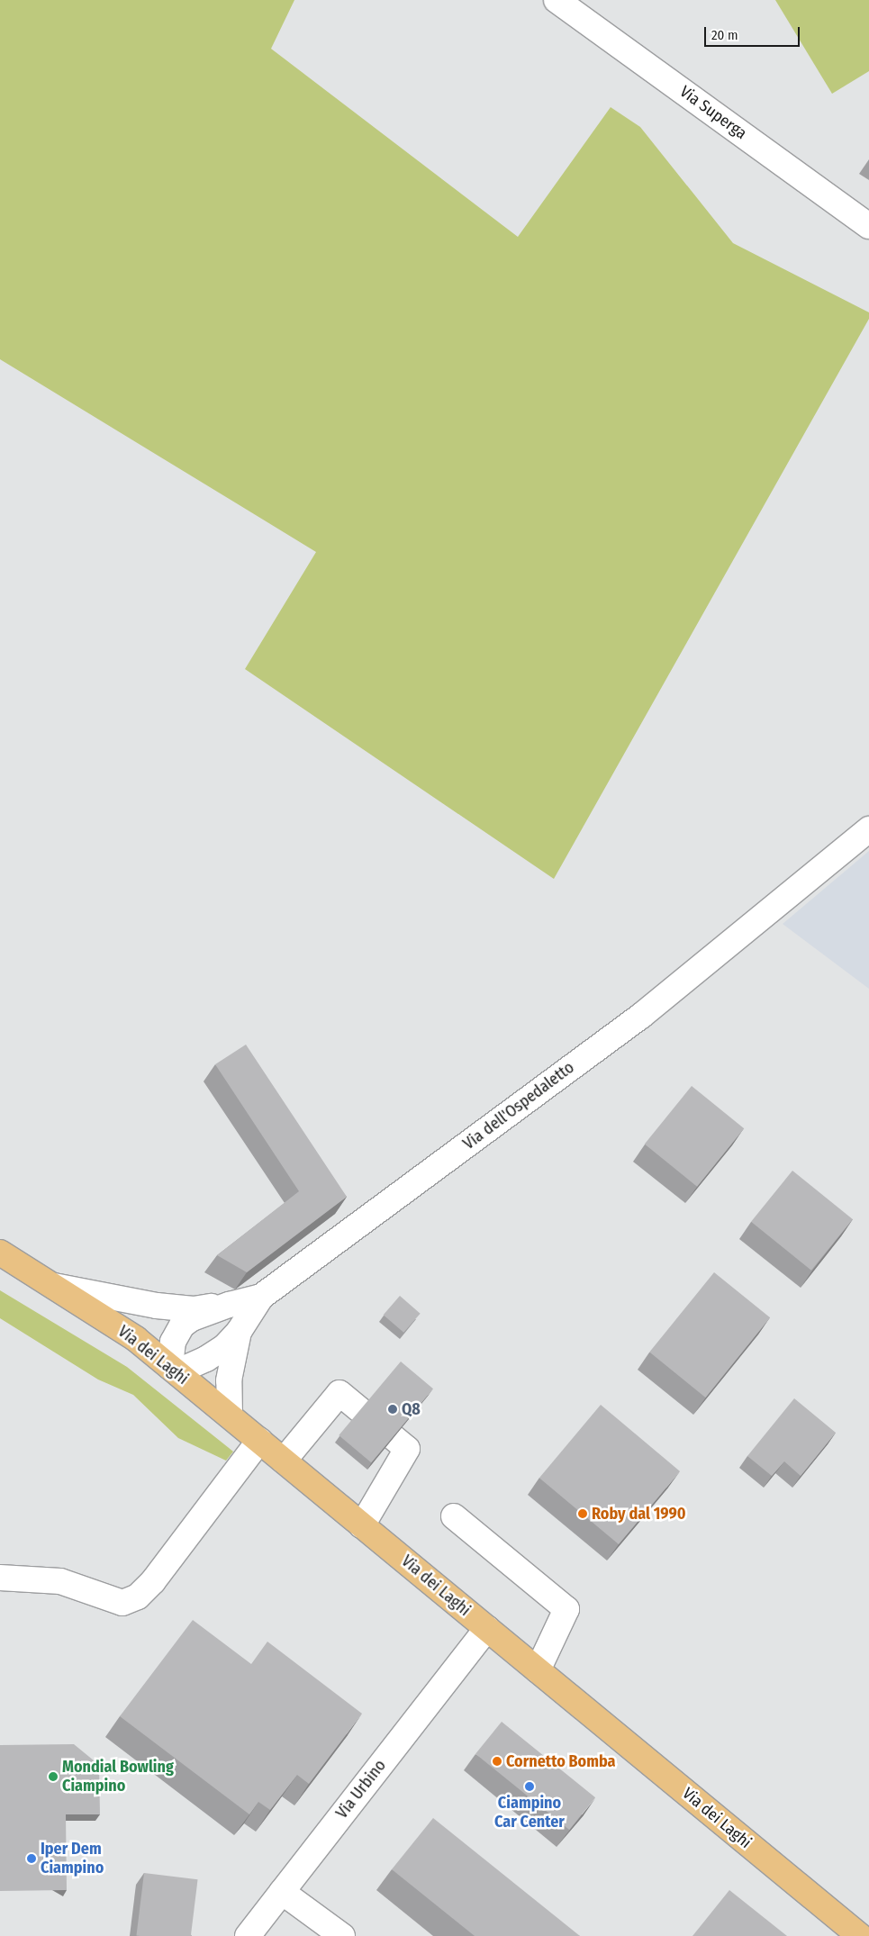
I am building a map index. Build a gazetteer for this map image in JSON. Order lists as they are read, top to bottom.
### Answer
{
  "streets": {
    "main road": ["Via dei Laghi"],
    "street": ["Via Superga", "Via dell'Ospedaletto", "Via Urbino"]
  },
  "crossings": [
    ["Via dell'Ospedaletto", "Via dei Laghi"],
    ["Via dei Laghi", "Via Urbino"]
  ],
  "places": [
    "Q8",
    "Roby dal 1990",
    "Cornetto Bomba",
    "Mondial Bowling Ciampino",
    "Ciampino Car Center",
    "Iper Dem Ciampino"
  ],
  "scale_bar": "20 m"
}
